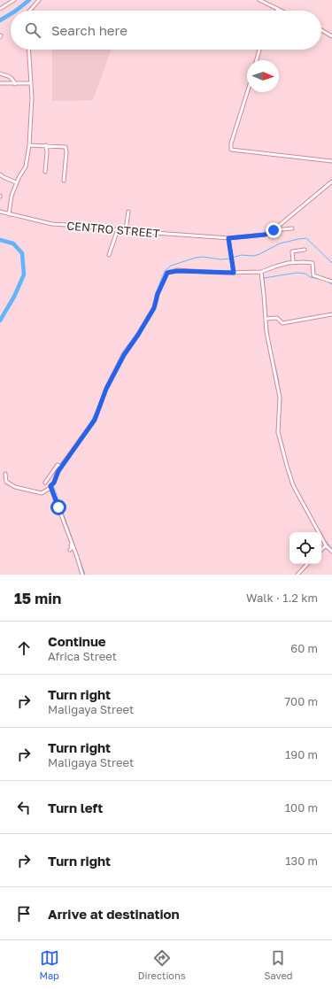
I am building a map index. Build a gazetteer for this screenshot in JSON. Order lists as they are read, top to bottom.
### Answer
{
  "streets": {
    "street": ["CENTRO STREET"]
  },
  "north": "right",
  "page": {
    "search": "Search here",
    "heading": ["15 min", "Walk · 1.2 km"],
    "list": [
      ["Continue", "Africa Street", "60 m"],
      ["Turn right", "Maligaya Street", "700 m"],
      ["Turn right", "Maligaya Street", "190 m"],
      ["Turn left", "100 m"],
      ["Turn right", "130 m"],
      "Arrive at destination"
    ],
    "nav": ["Map", "Directions", "Saved"]
  }
}
